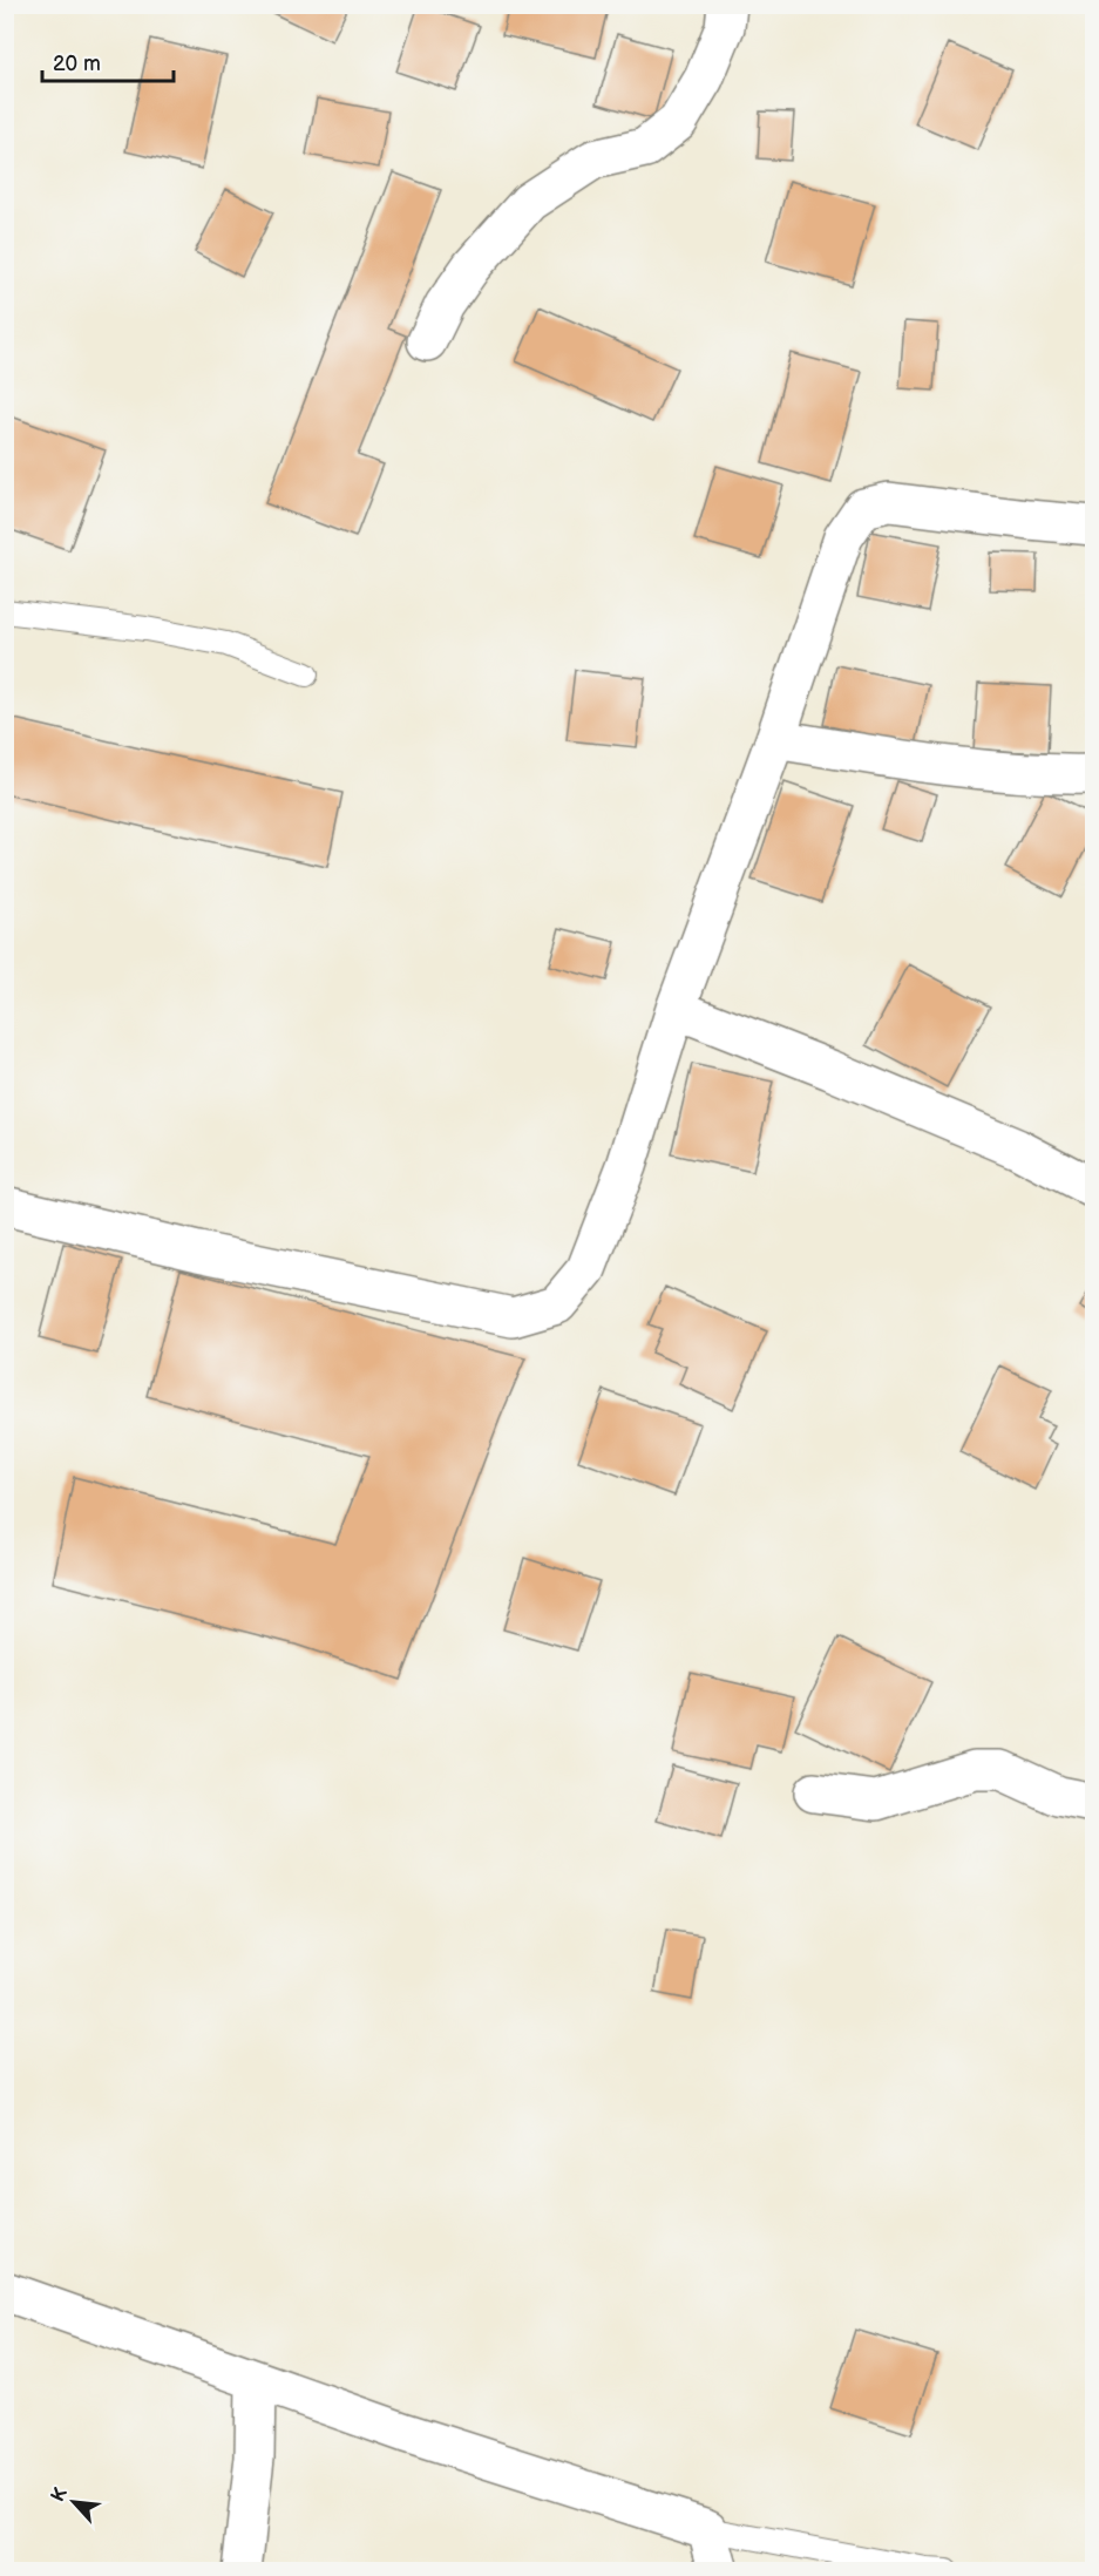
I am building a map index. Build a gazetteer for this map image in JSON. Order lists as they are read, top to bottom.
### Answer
{
  "scale_bar": "20 m",
  "north": "top left"
}
